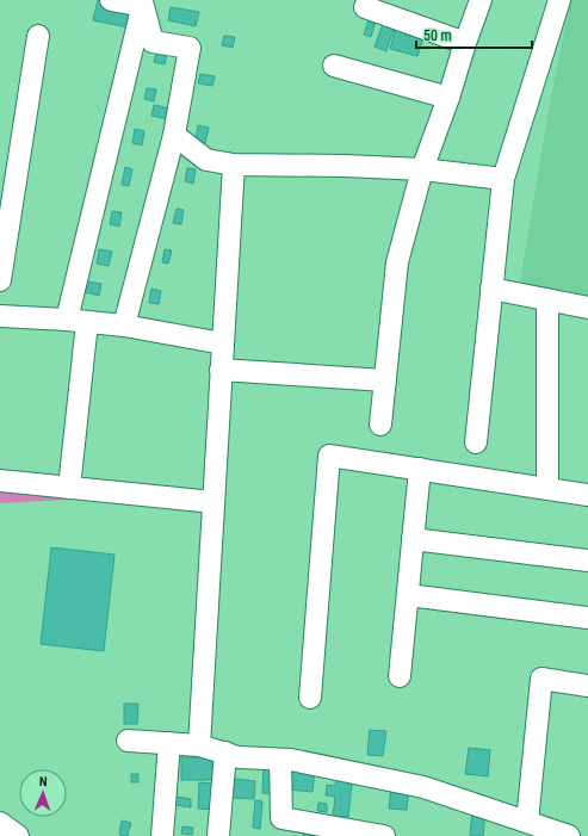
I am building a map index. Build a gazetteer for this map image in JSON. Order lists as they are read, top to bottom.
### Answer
{
  "scale_bar": "50 m",
  "north": "top"
}
